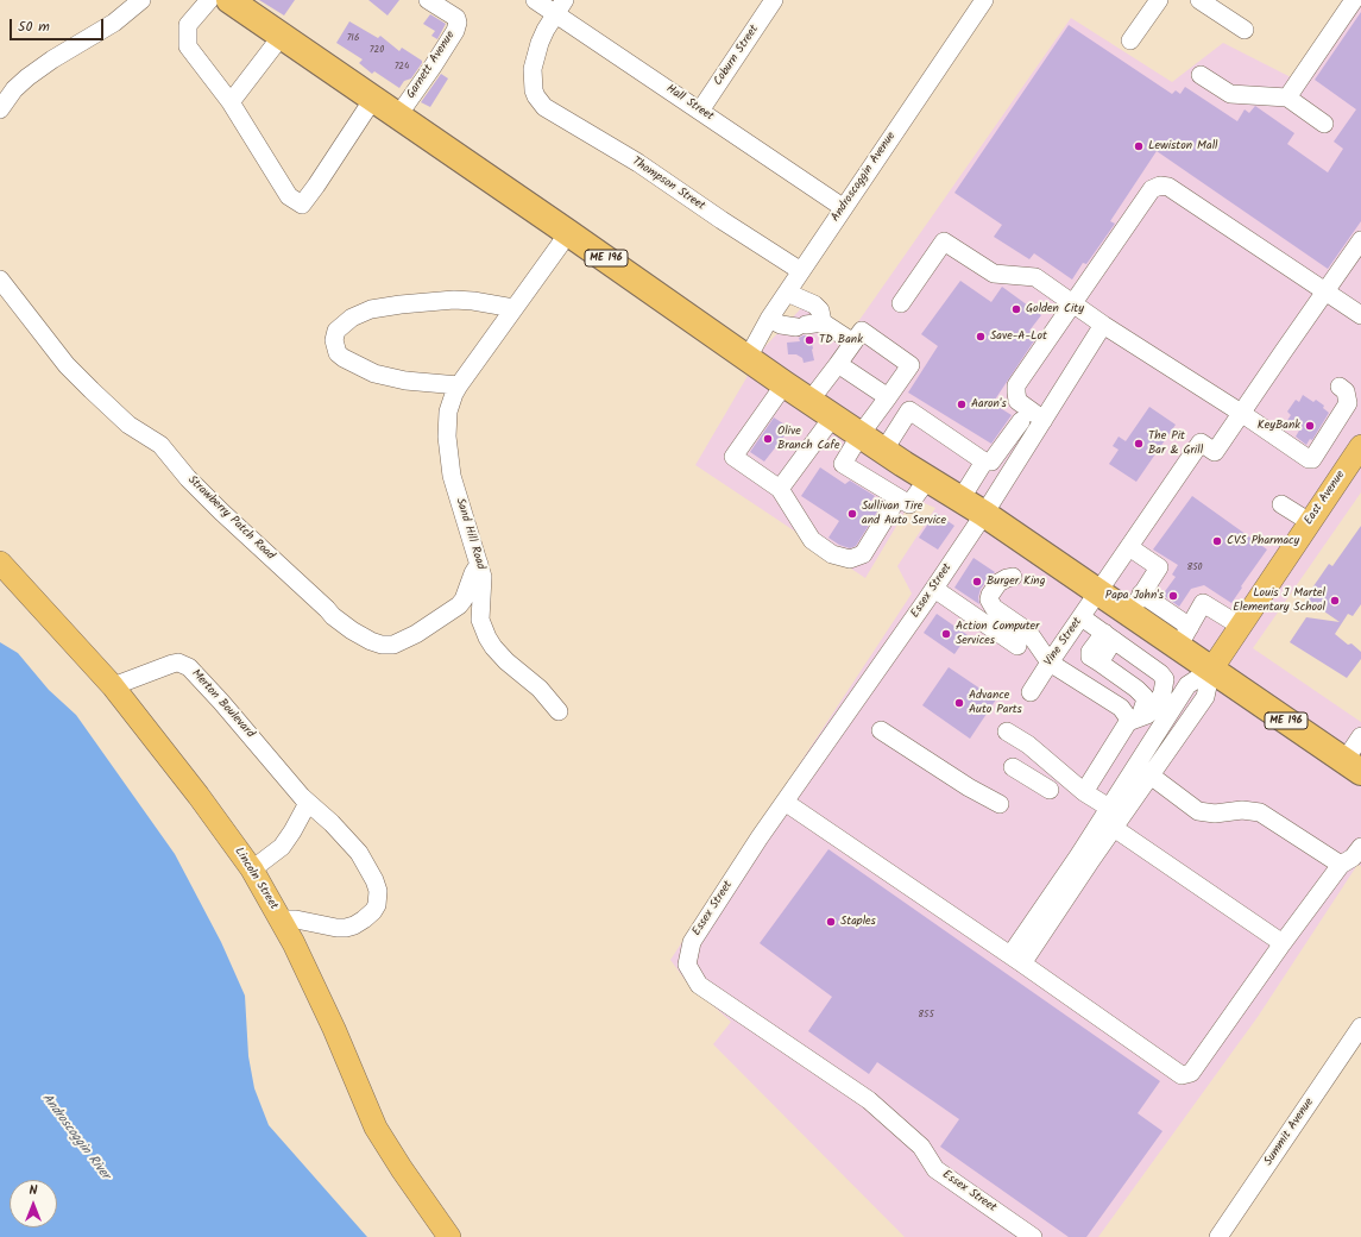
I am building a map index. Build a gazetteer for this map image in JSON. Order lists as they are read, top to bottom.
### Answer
{
  "streets": {
    "highway": ["ME 196"],
    "main road": ["East Avenue", "Lincoln Street"],
    "street": [
      "Coburn Street",
      "Garnett Avenue",
      "Hall Street",
      "Androscoggin Avenue",
      "Thompson Street",
      "Strawberry Patch Road",
      "Sand Hill Road",
      "Essex Street",
      "Vine Street",
      "Merton Boulevard",
      "Summit Avenue"
    ]
  },
  "crossings": [
    ["Coburn Street", "Hall Street"],
    ["Garnett Avenue", "ME 196"],
    ["Hall Street", "Androscoggin Avenue"],
    ["Hall Street", "Thompson Street"],
    ["Androscoggin Avenue", "Thompson Street"],
    ["Androscoggin Avenue", "ME 196"],
    ["ME 196", "East Avenue"],
    ["ME 196", "Sand Hill Road"],
    ["ME 196", "Essex Street"],
    ["ME 196", "Vine Street"],
    ["Strawberry Patch Road", "Sand Hill Road"],
    ["Merton Boulevard", "Lincoln Street"]
  ],
  "water": ["Androscoggin River"],
  "places": [
    "Lewiston Mall",
    "Golden City",
    "Save-A-Lot",
    "TD Bank",
    "Aaron's",
    "KeyBank",
    "Olive Branch Cafe",
    "The Pit Bar & Grill",
    "Sullivan Tire and Auto Service",
    "CVS Pharmacy",
    "Burger King",
    "Papa John's",
    "Louis J Martel Elementary School",
    "Action Computer Services",
    "Advance Auto Parts",
    "Staples"
  ],
  "house_numbers": [
    "716",
    "720",
    "724",
    "850",
    "855"
  ],
  "scale_bar": "50 m",
  "north": "top"
}
